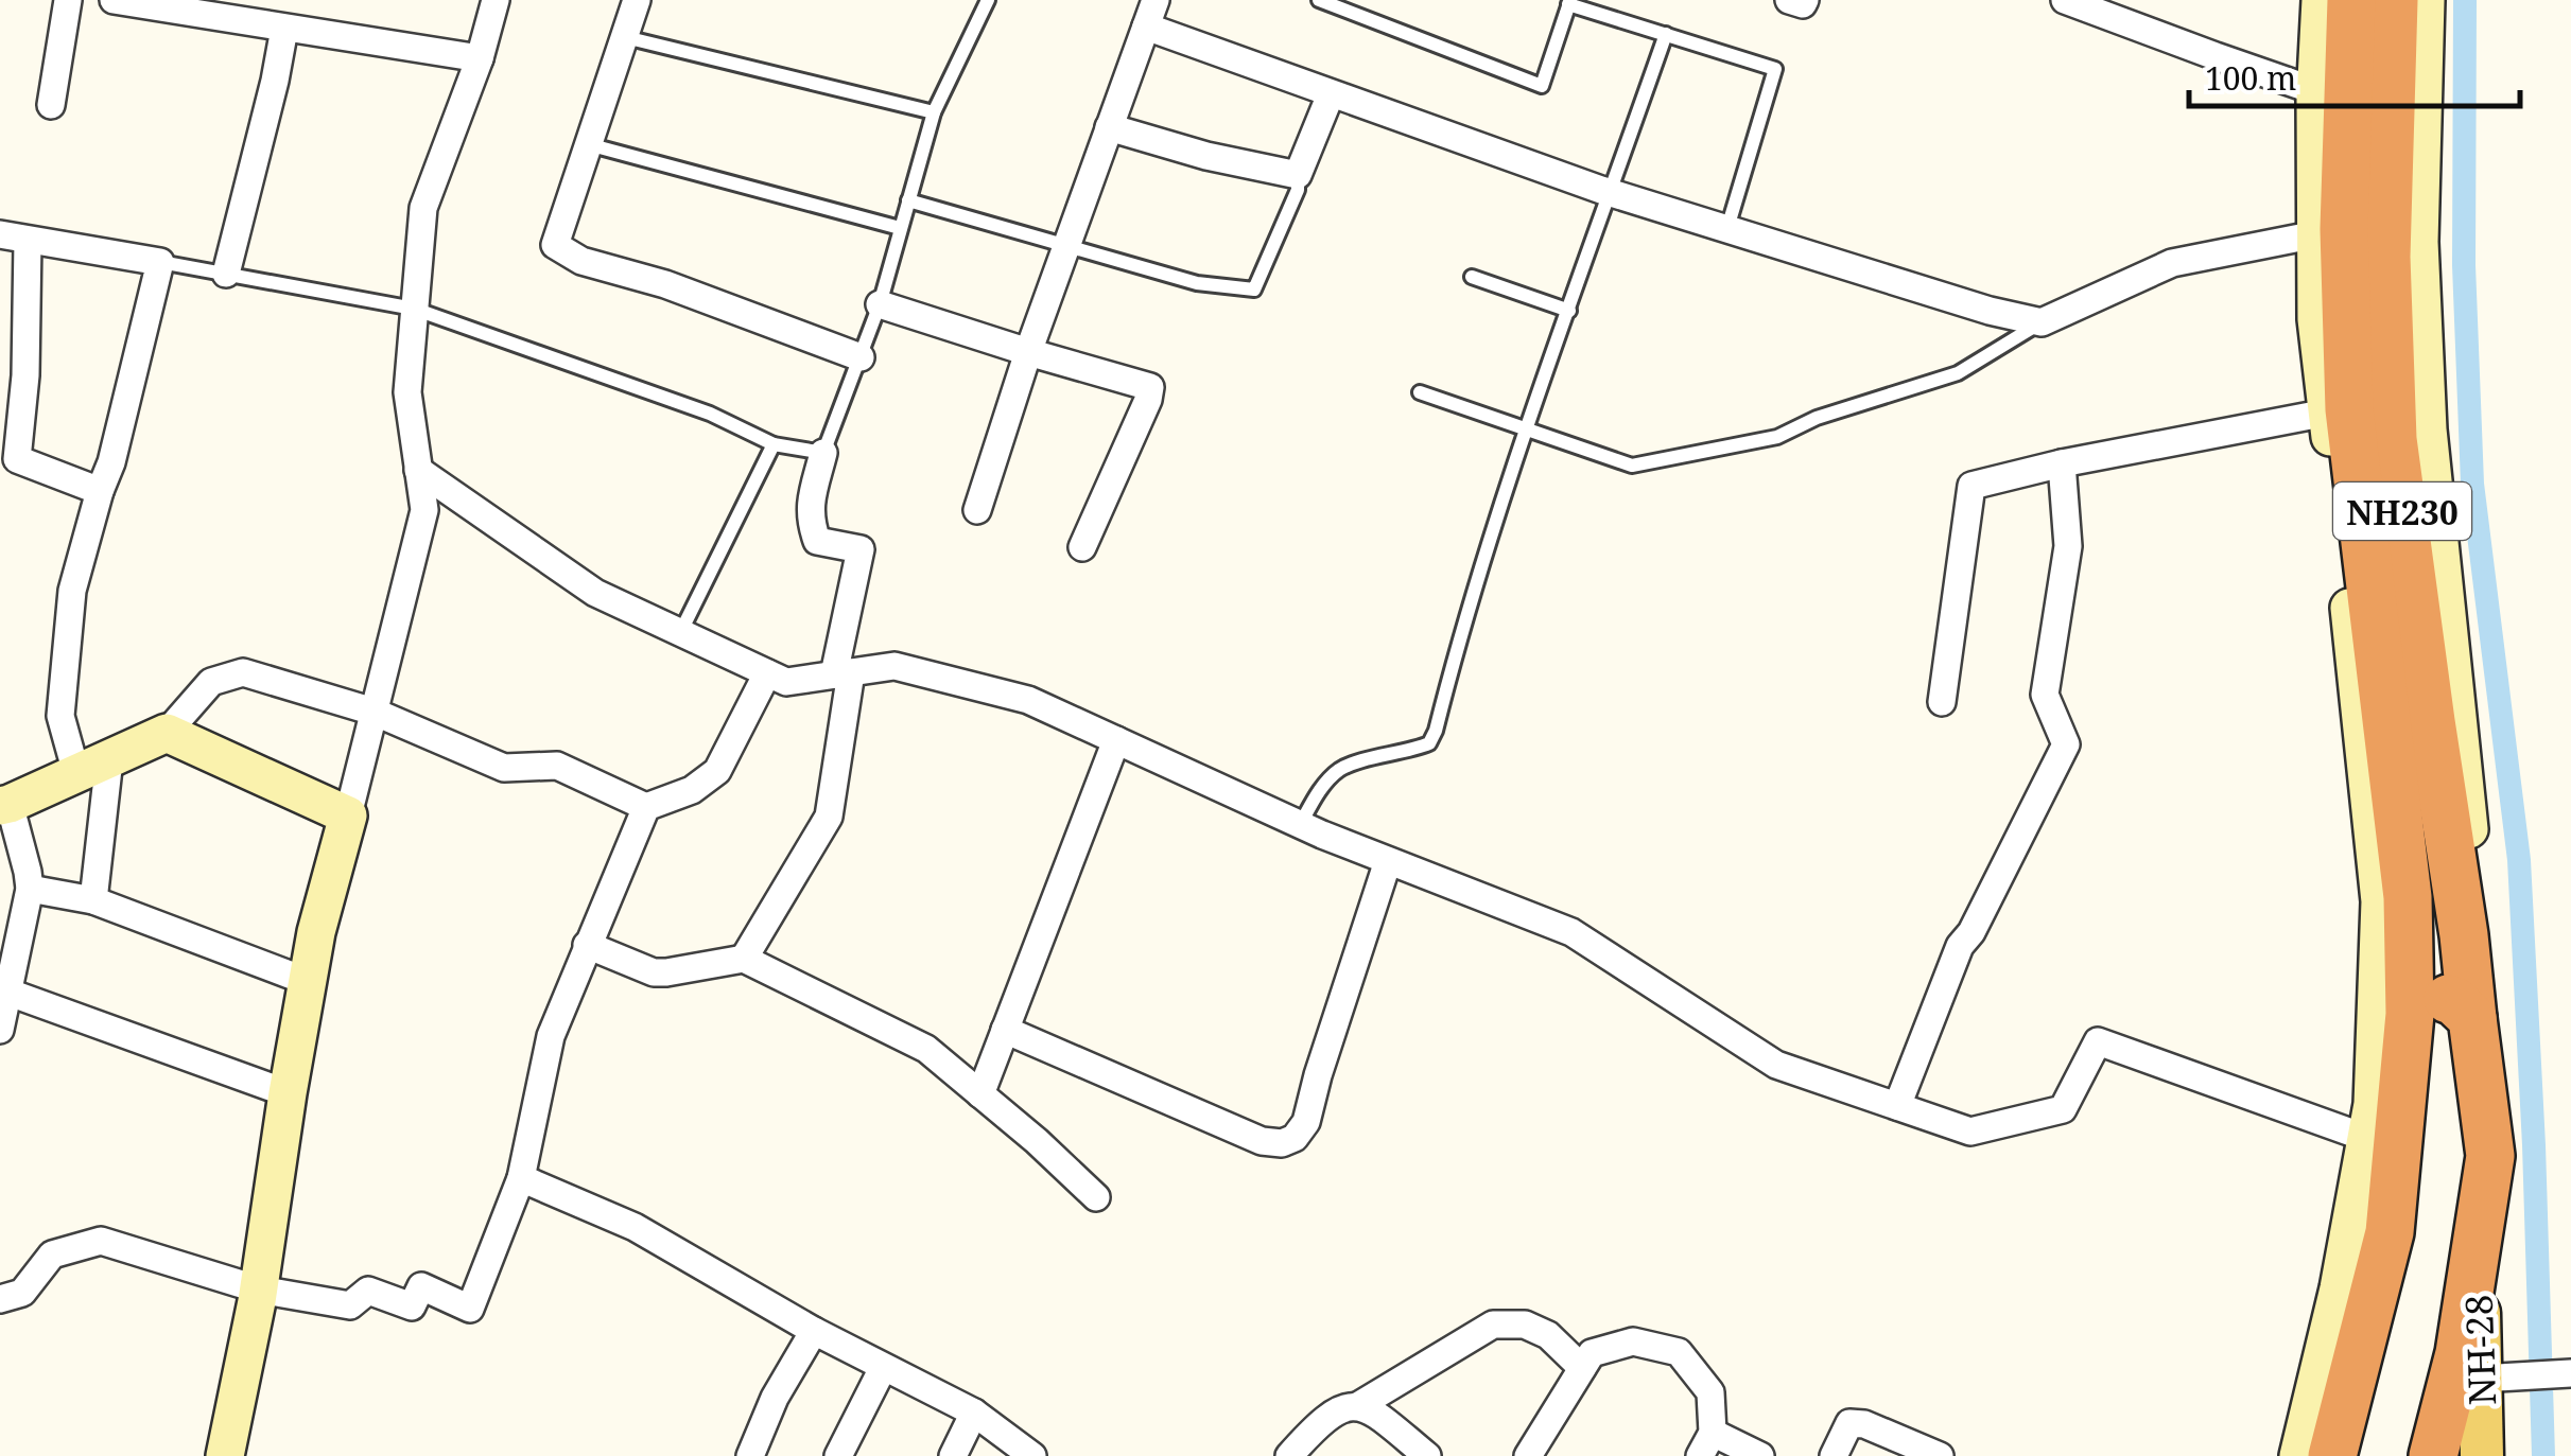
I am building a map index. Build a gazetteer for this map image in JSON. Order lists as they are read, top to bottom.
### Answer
{
  "streets": {
    "highway": ["NH230"],
    "main road": ["NH-28"]
  },
  "crossings": [
    ["NH230", "NH-28"]
  ],
  "scale_bar": "100 m"
}
